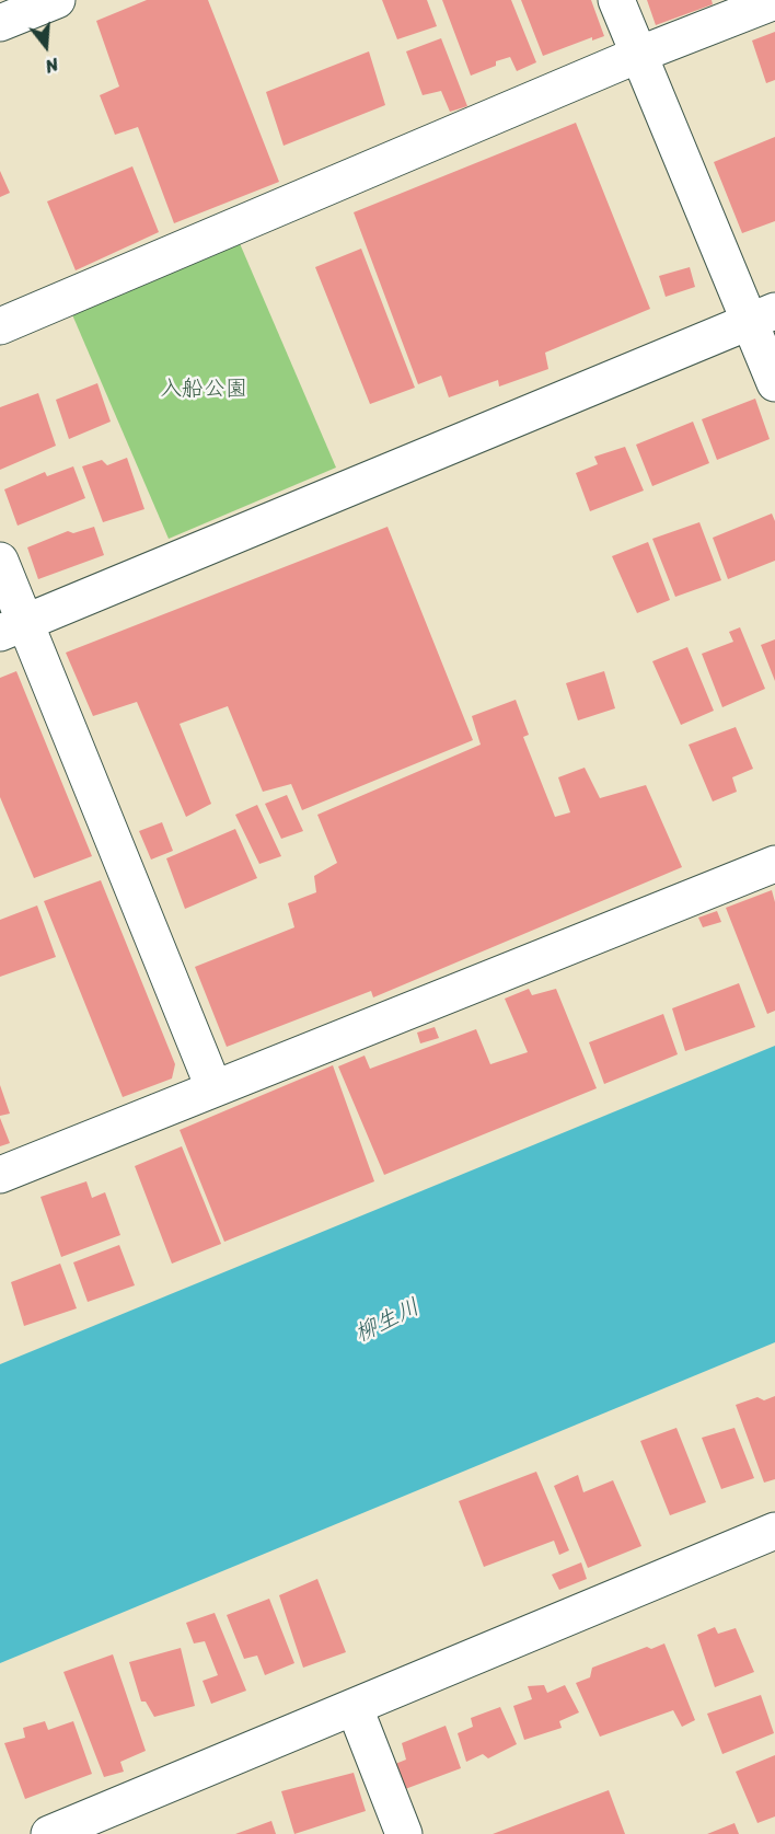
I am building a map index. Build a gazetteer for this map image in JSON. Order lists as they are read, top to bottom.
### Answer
{
  "water": ["柳生川"],
  "parks": ["入船公園"],
  "north": "bottom"
}
